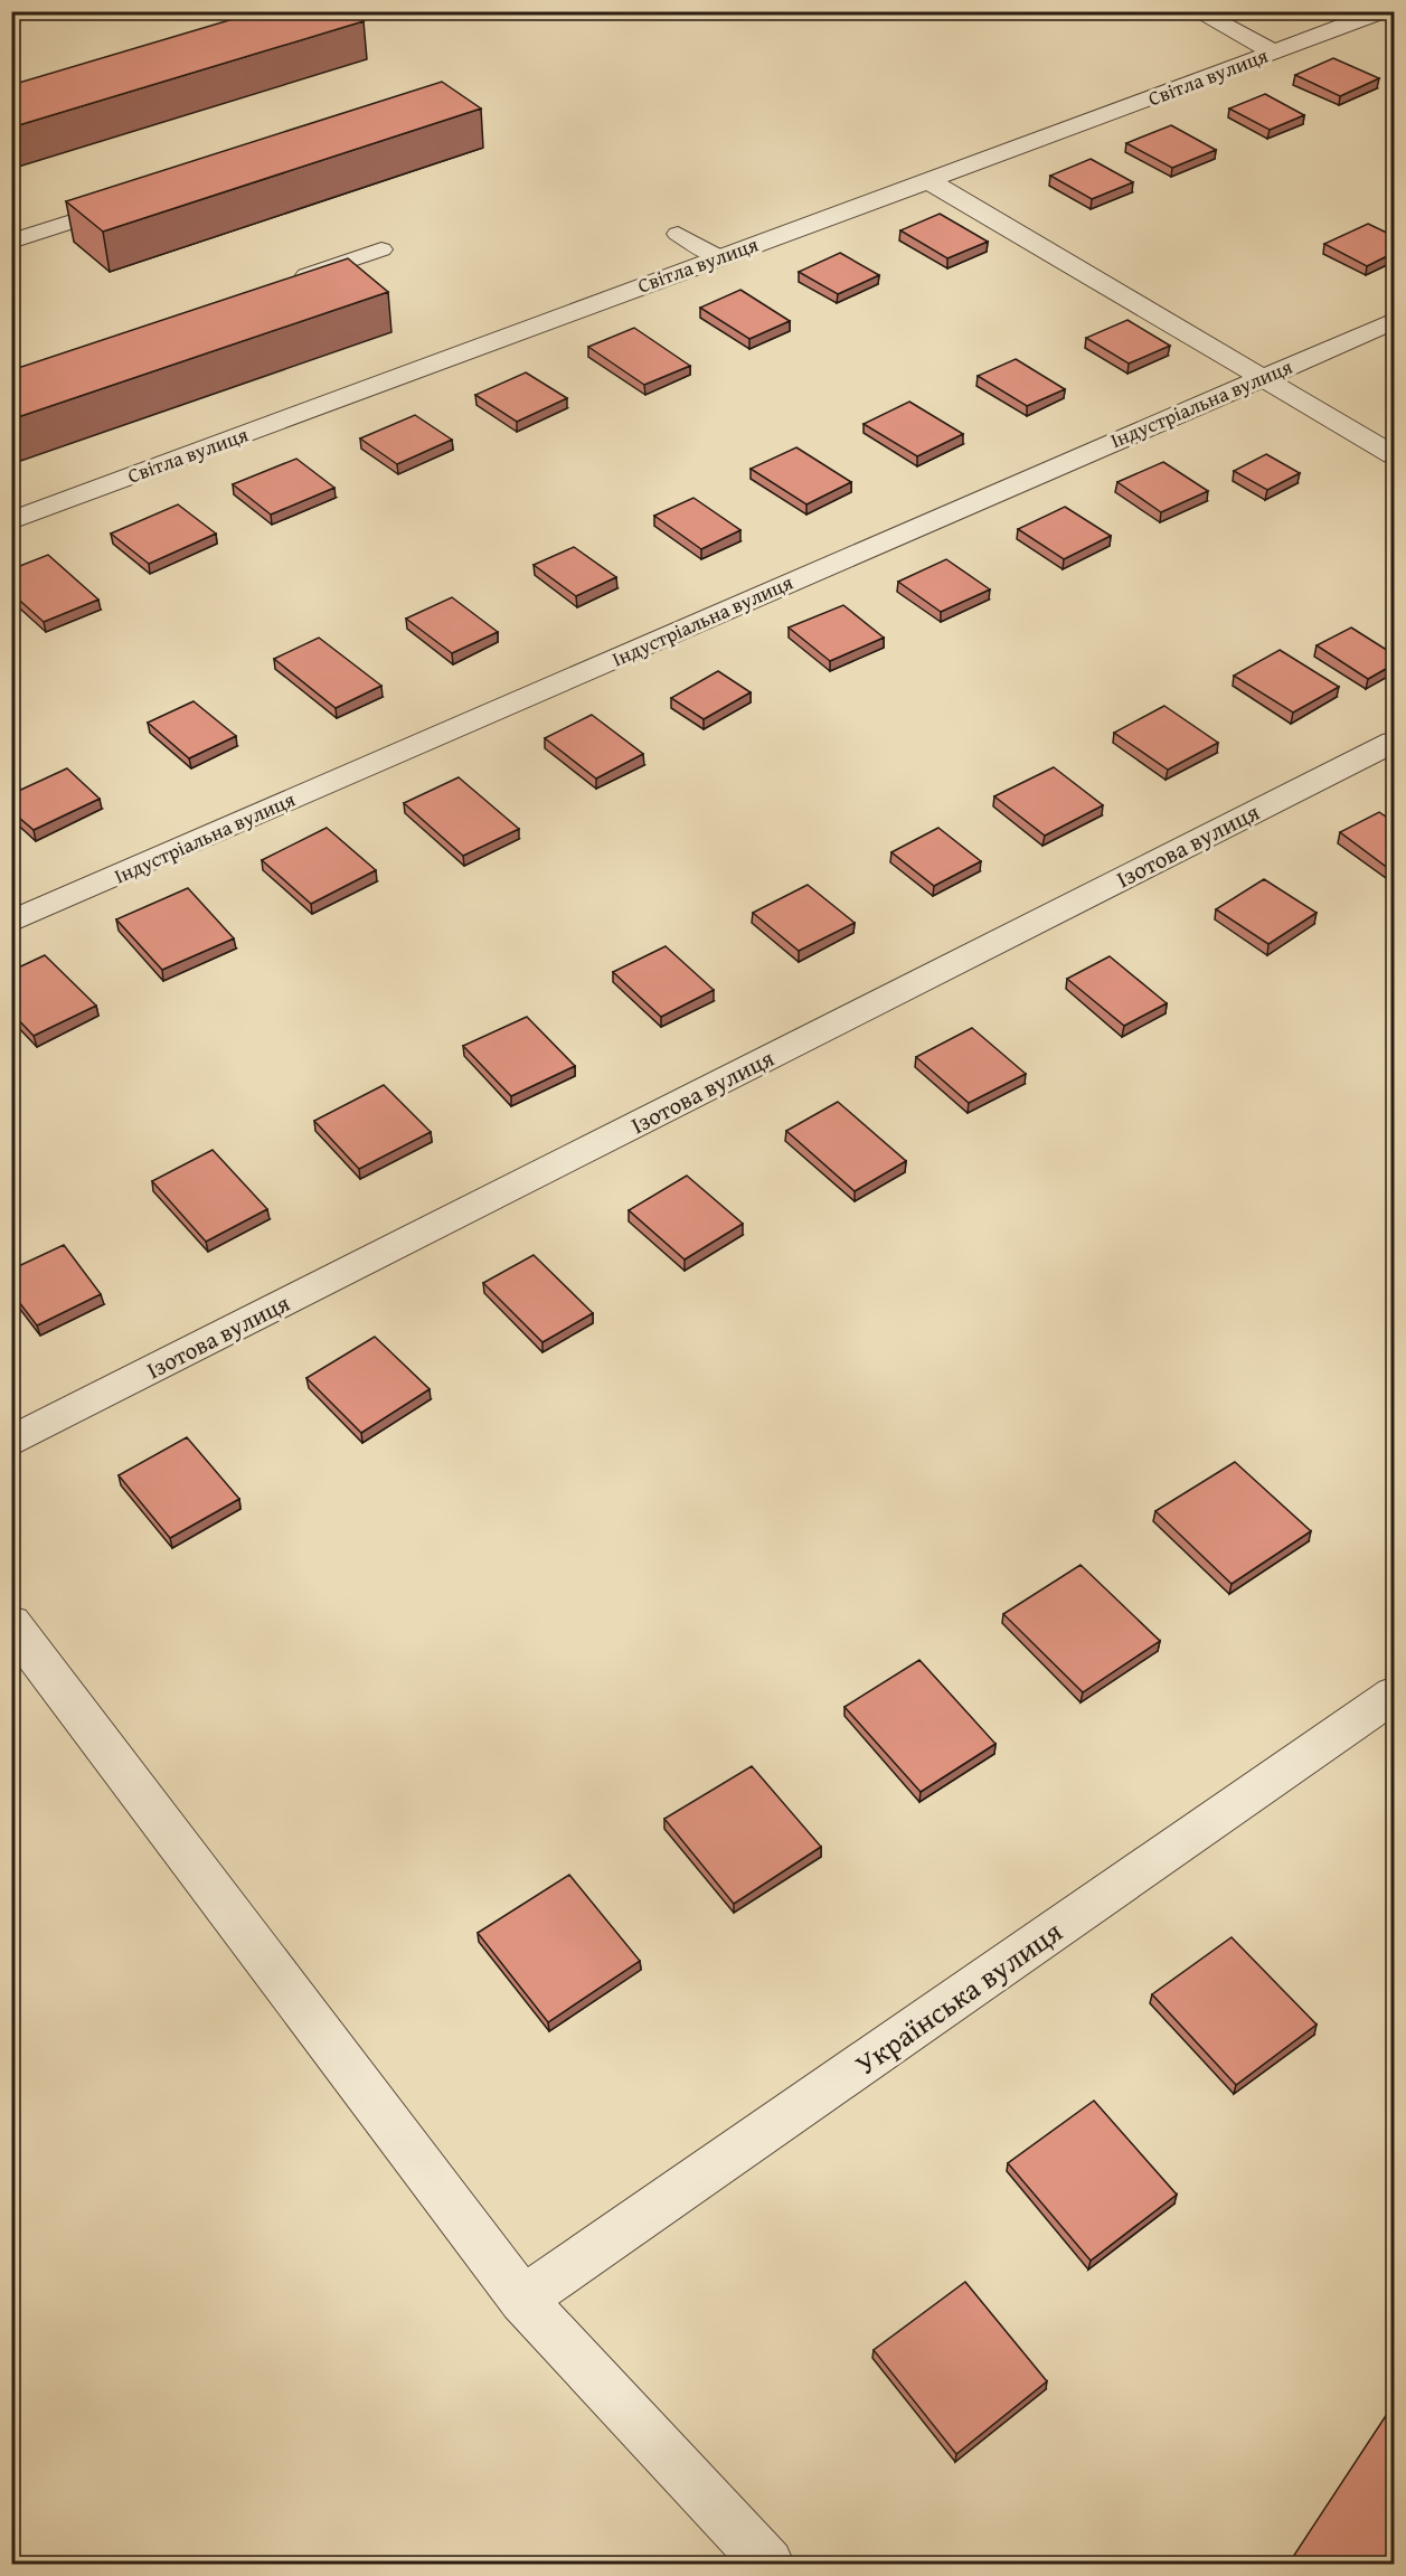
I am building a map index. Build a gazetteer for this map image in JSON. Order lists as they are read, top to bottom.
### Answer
{
  "streets": {
    "street": [
      "Світла вулиця",
      "Індустріальна вулиця",
      "Ізотова вулиця",
      "Українська вулиця"
    ]
  }
}
